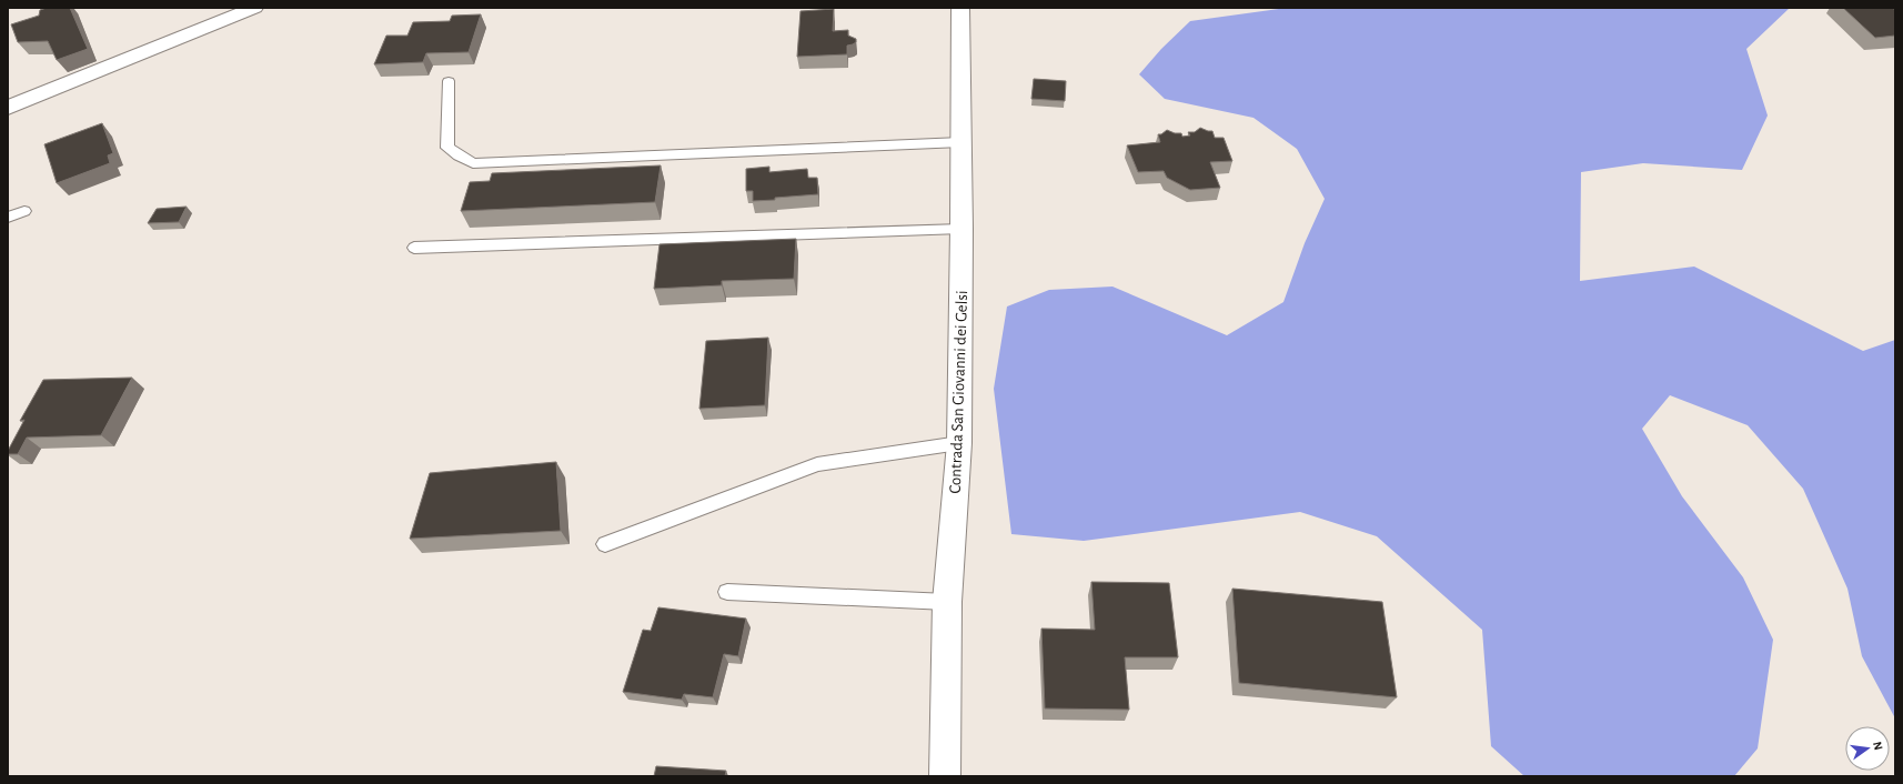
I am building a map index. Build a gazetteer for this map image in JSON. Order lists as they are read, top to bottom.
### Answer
{
  "streets": {
    "street": ["Contrada San Giovanni dei Gelsi"]
  },
  "north": "right"
}
